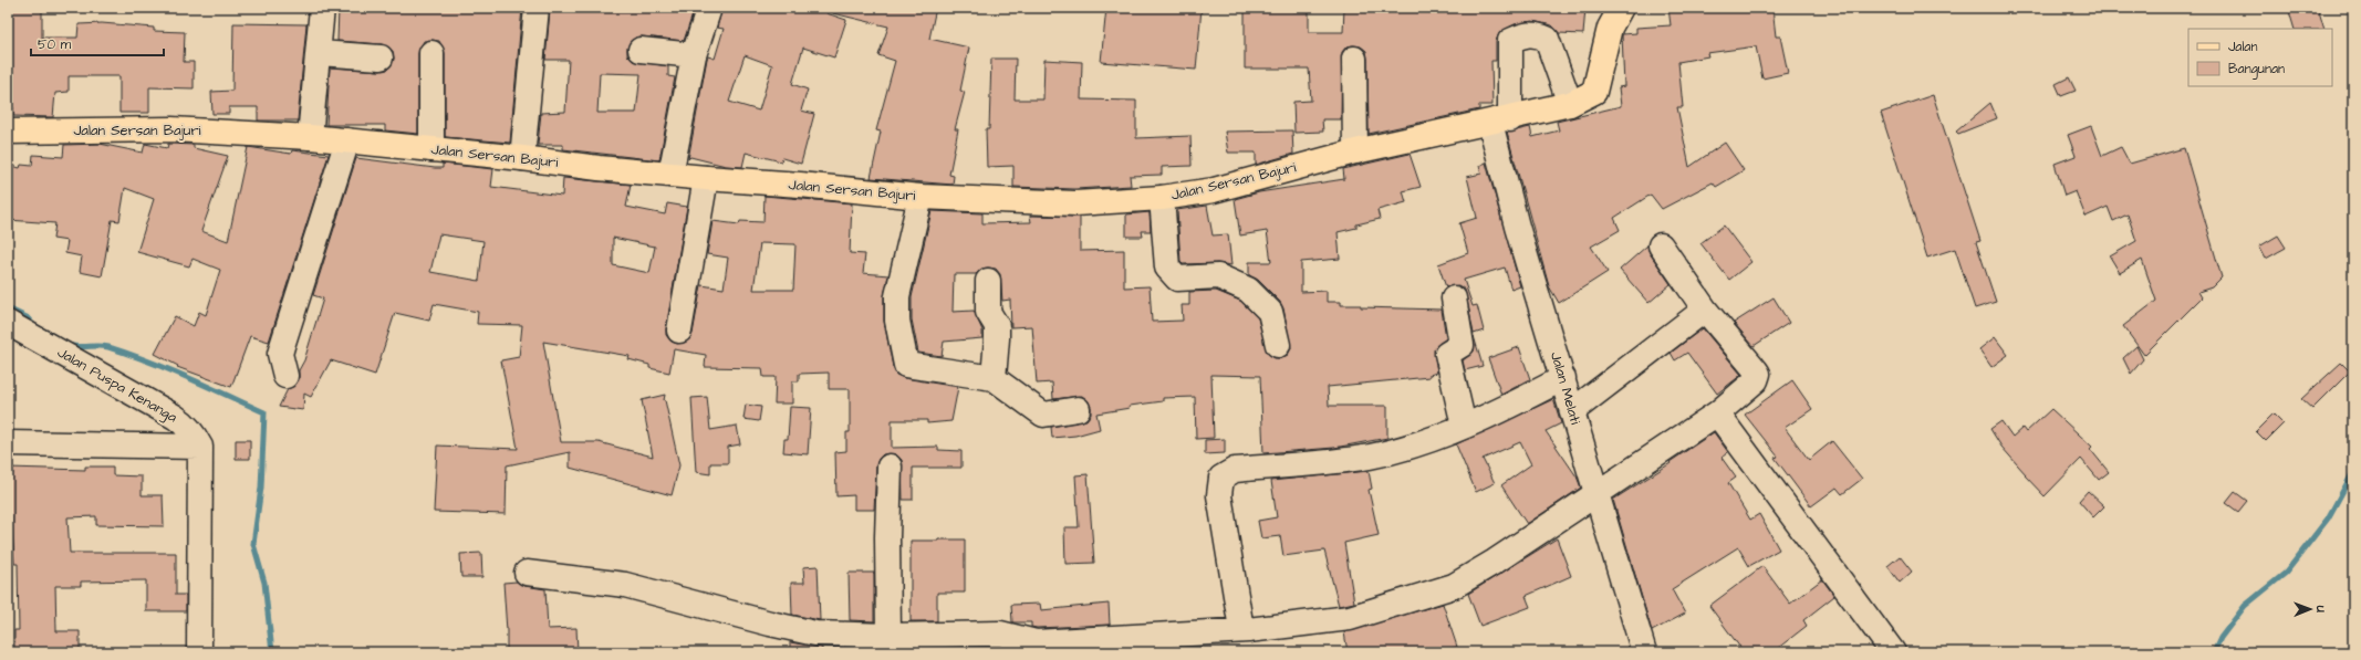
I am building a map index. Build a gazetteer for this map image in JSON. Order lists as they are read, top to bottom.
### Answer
{
  "streets": {
    "main road": ["Jalan Sersan Bajuri"],
    "street": ["Jalan Puspa Kenanga", "Jalan Melati"]
  },
  "crossings": [
    ["Jalan Sersan Bajuri", "Jalan Melati"]
  ],
  "legend": ["Jalan", "Bangunan"],
  "scale_bar": "50 m",
  "north": "right"
}
